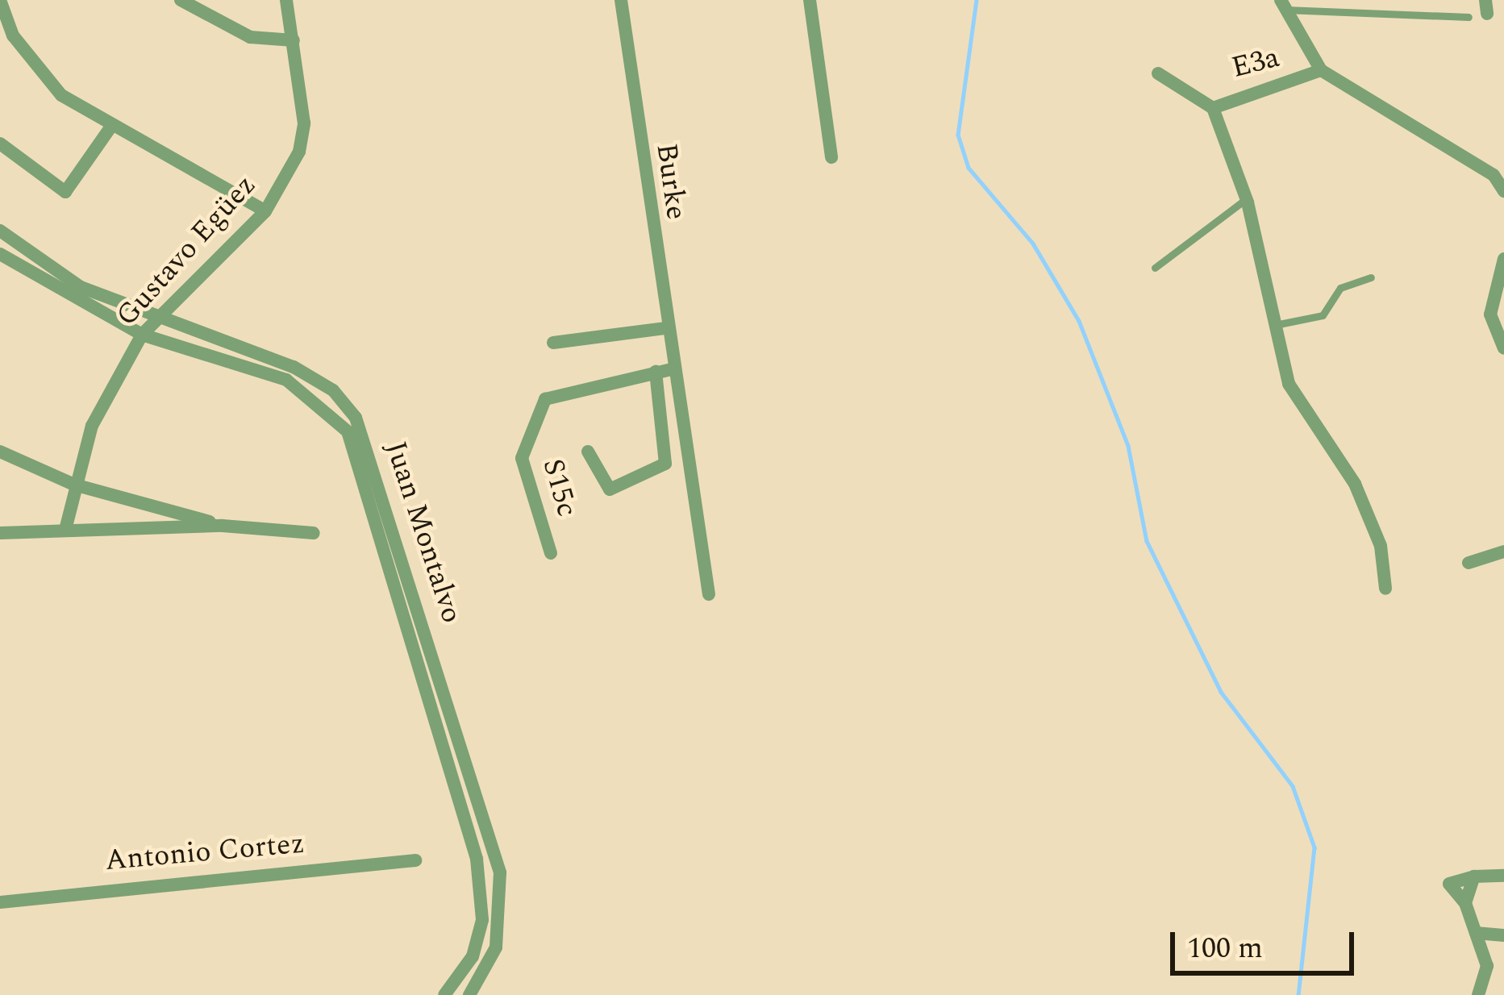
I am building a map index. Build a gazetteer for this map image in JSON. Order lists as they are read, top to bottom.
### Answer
{
  "streets": {
    "street": [
      "E3a",
      "Burke",
      "Gustavo Egüez",
      "S15c",
      "Juan Montalvo",
      "Antonio Cortez"
    ]
  },
  "crossings": [
    ["Burke", "S15c"],
    ["Gustavo Egüez", "Juan Montalvo"]
  ],
  "scale_bar": "100 m"
}
